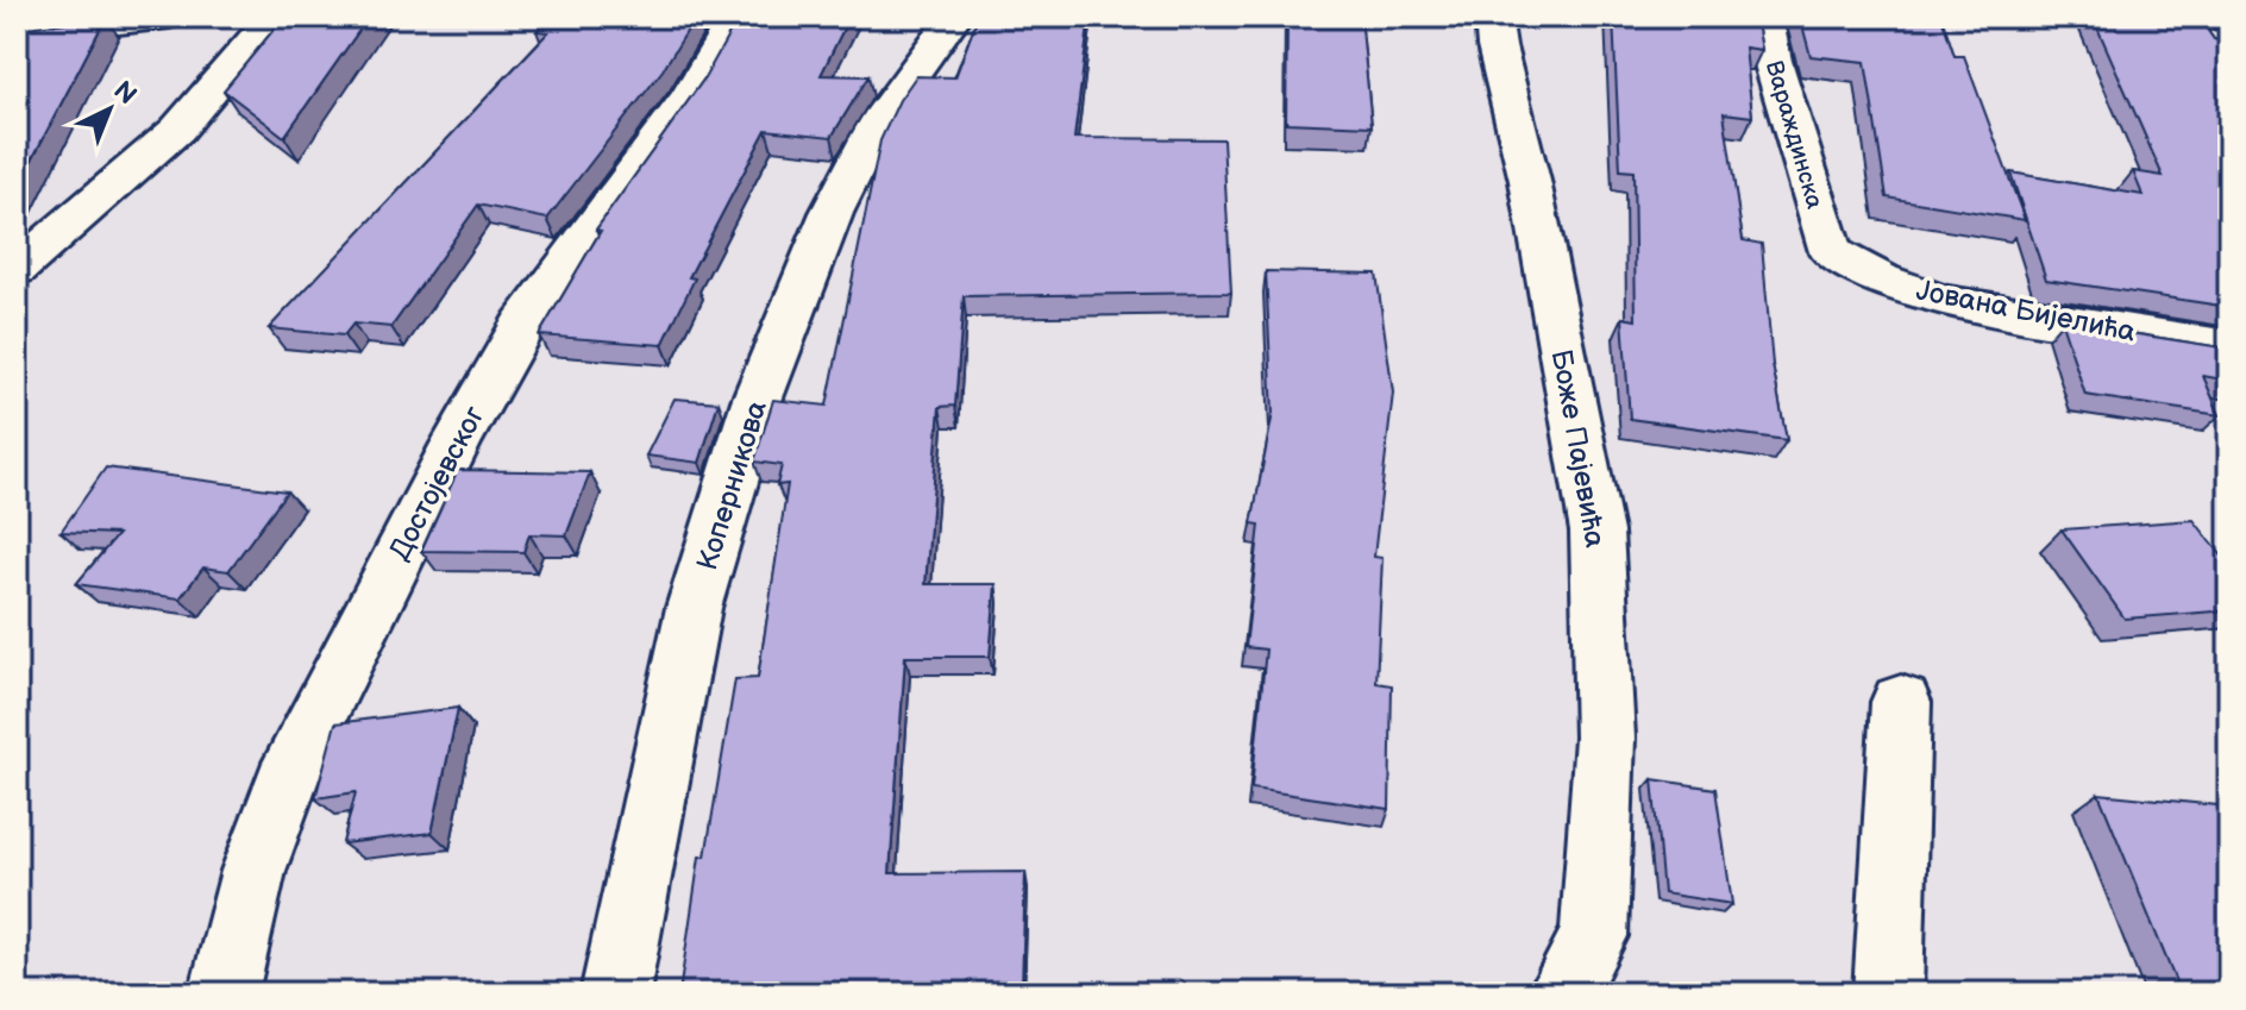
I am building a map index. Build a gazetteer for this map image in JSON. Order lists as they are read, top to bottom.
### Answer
{
  "streets": {
    "street": [
      "Вараждинска",
      "Јована Бијелића",
      "Боже Пајевића",
      "Достојевског",
      "Коперникова"
    ]
  },
  "crossings": [
    ["Вараждинска", "Јована Бијелића"]
  ],
  "north": "top right"
}
